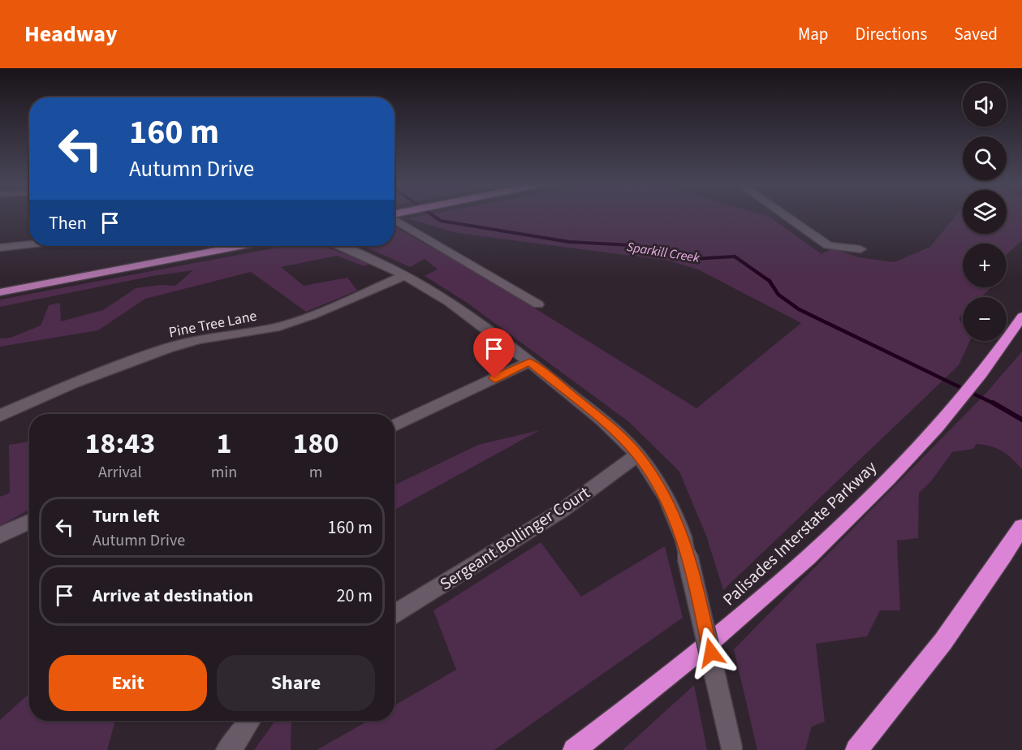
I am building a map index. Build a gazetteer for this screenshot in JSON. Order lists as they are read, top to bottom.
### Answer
{
  "streets": {
    "highway": ["Palisades Interstate Parkway"],
    "street": ["Pine Tree Lane", "Sergeant Bollinger Court"]
  },
  "water": ["Sparkill Creek"],
  "page": {
    "header": "Headway",
    "nav": ["Map", "Directions", "Saved"],
    "map_buttons": ["+", "−"],
    "turn": ["160 m", "Autumn Drive"],
    "then": "Then",
    "eta": [
      "18:43",
      "Arrival",
      "1",
      "min",
      "180",
      "m"
    ],
    "list": [
      {
        "name": "Turn left",
        "note": "Autumn Drive",
        "value": "160 m"
      },
      {
        "name": "Arrive at destination",
        "value": "20 m"
      }
    ],
    "buttons": ["Exit", "Share"]
  }
}
